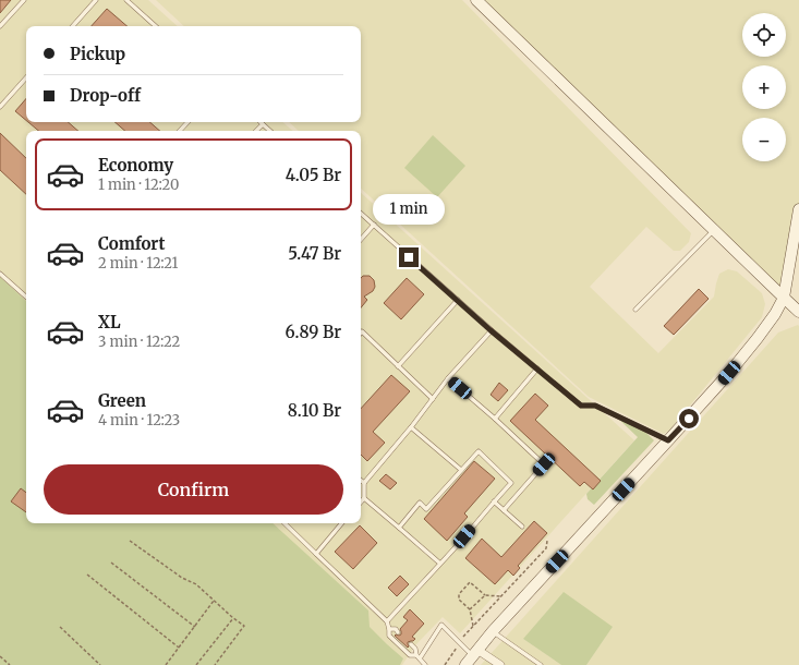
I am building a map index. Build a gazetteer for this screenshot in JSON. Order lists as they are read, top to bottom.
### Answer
{
  "page": {
    "map_buttons": ["+", "−"],
    "banner": ["Pickup", "Drop-off"],
    "list": [
      {
        "name": "Economy",
        "note": "1 min · 12:20",
        "value": "4.05 Br"
      },
      {
        "name": "Comfort",
        "note": "2 min · 12:21",
        "value": "5.47 Br"
      },
      {
        "name": "XL",
        "note": "3 min · 12:22",
        "value": "6.89 Br"
      },
      {
        "name": "Green",
        "note": "4 min · 12:23",
        "value": "8.10 Br"
      }
    ],
    "bubble": "1 min",
    "buttons": "Confirm"
  }
}
